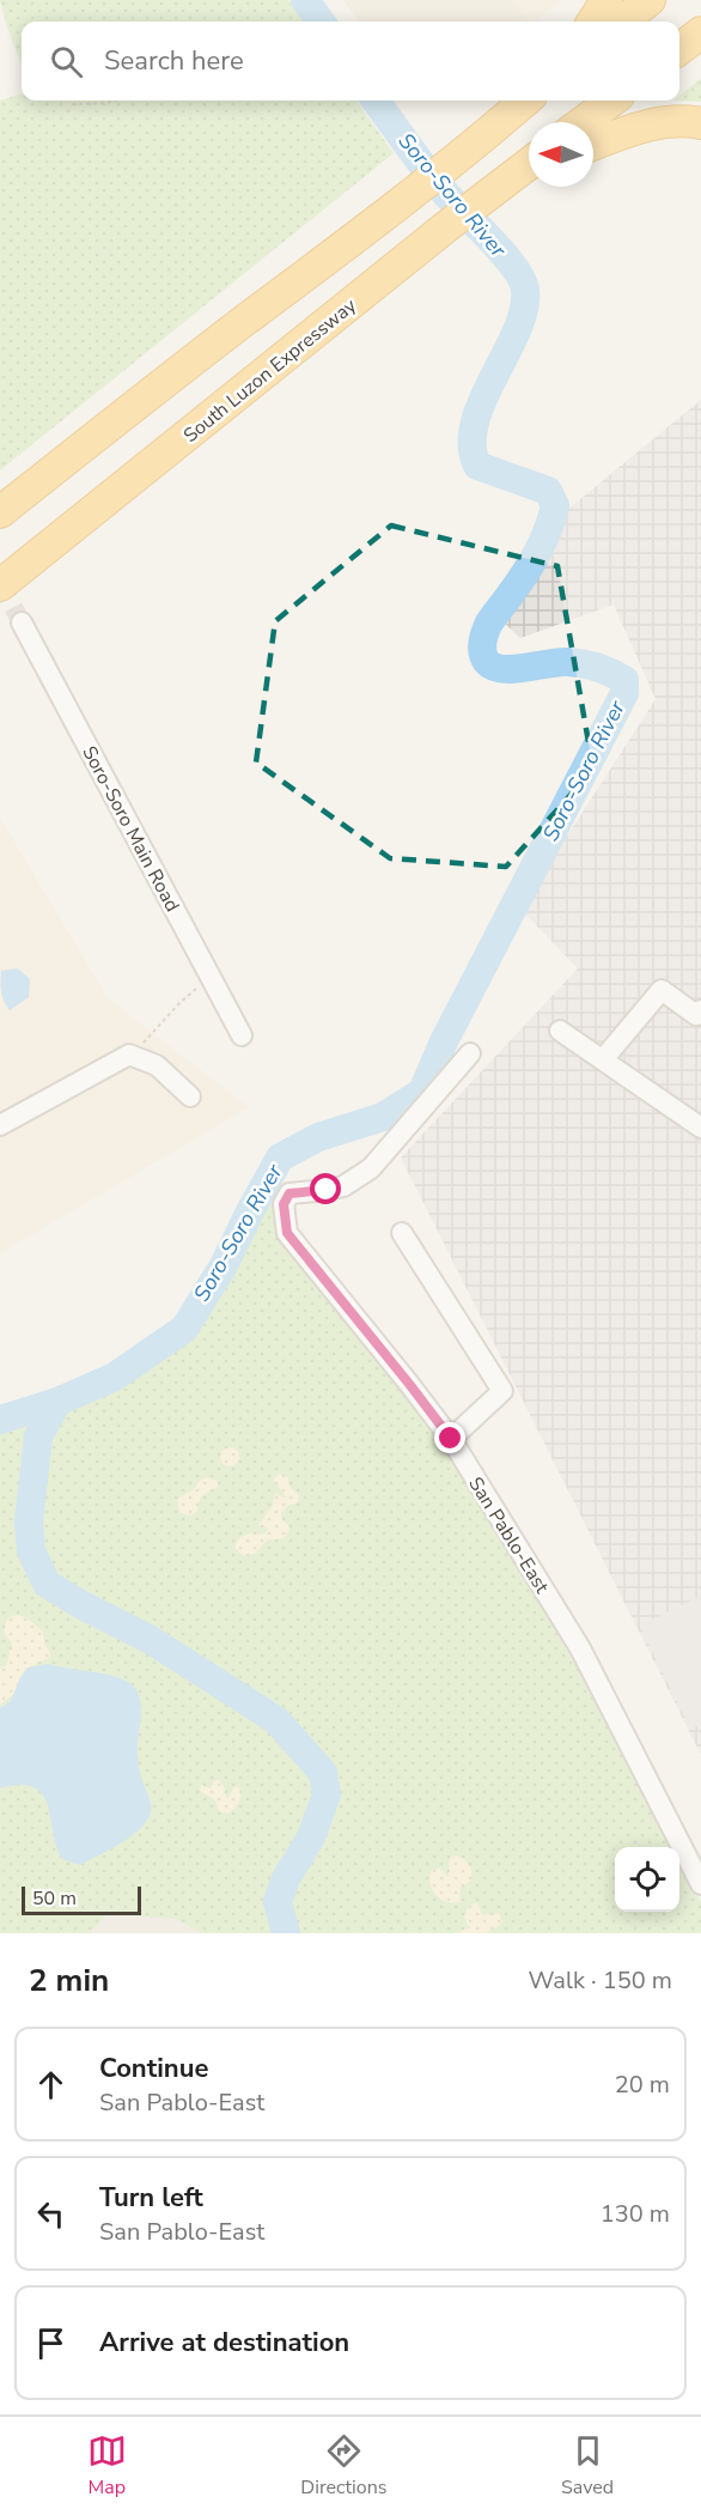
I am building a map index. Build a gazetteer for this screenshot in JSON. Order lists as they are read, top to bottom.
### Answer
{
  "streets": {
    "highway": ["South Luzon Expressway"],
    "street": ["Soro-Soro Main Road", "San Pablo-East"]
  },
  "water": ["Soro-Soro River"],
  "scale_bar": "50 m",
  "north": "left",
  "page": {
    "search": "Search here",
    "scale": "50 m",
    "heading": ["2 min", "Walk · 150 m"],
    "list": [
      ["Continue", "San Pablo-East", "20 m"],
      ["Turn left", "San Pablo-East", "130 m"],
      "Arrive at destination"
    ],
    "nav": ["Map", "Directions", "Saved"]
  }
}
